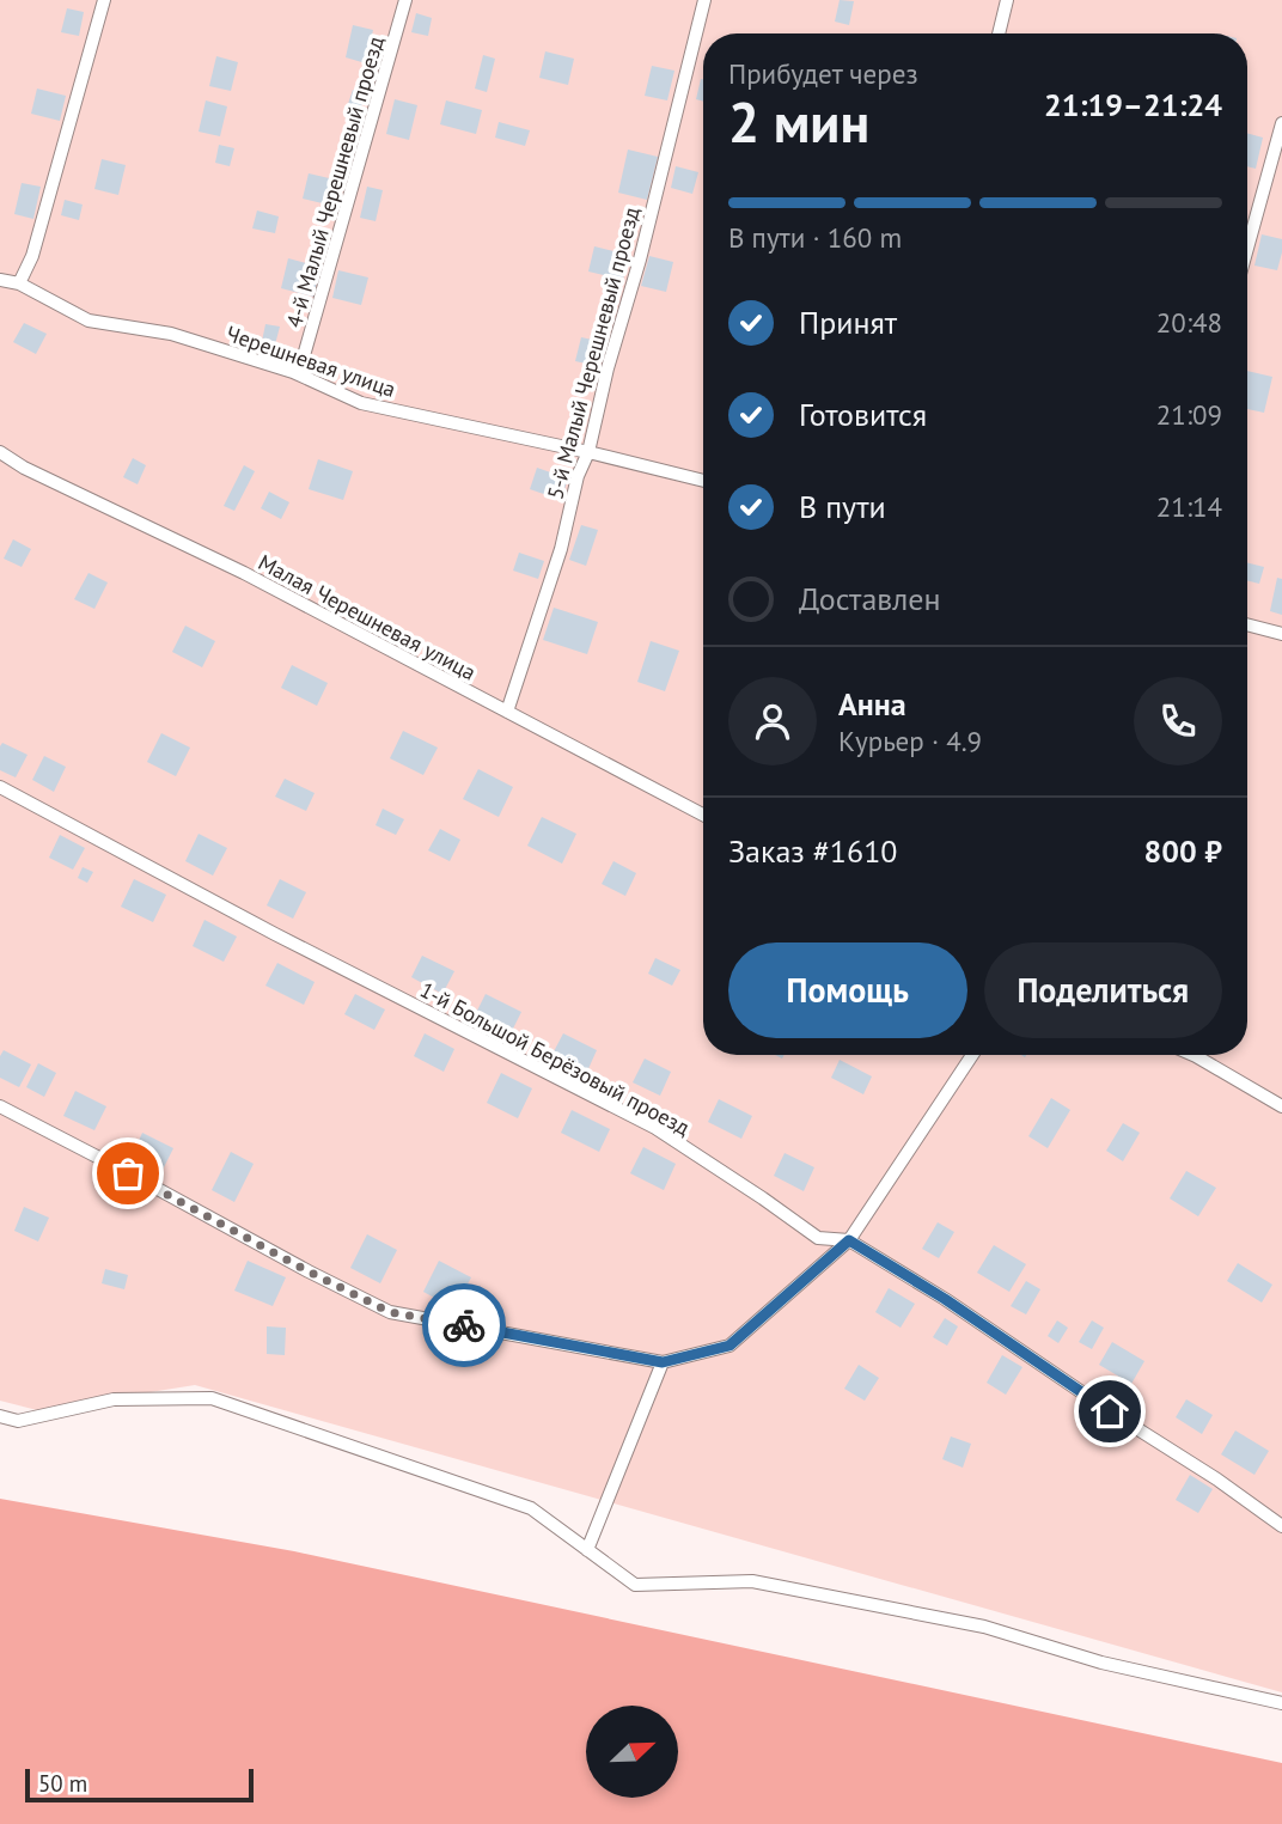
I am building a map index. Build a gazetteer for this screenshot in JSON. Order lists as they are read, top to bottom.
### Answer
{
  "streets": {
    "lane": [
      "4-й Малый Черешневый проезд",
      "5-й Малый Черешневый проезд",
      "Черешневая улица",
      "Малая Черешневая улица",
      "1-й Большой Берёзовый проезд"
    ]
  },
  "crossings": [
    ["4-й Малый Черешневый проезд", "Черешневая улица"],
    ["5-й Малый Черешневый проезд", "Черешневая улица"],
    ["5-й Малый Черешневый проезд", "Малая Черешневая улица"]
  ],
  "scale_bar": "50 m",
  "north": "top right",
  "page": {
    "heading": ["2 мин", "Прибудет через", "21:19–21:24"],
    "panel": [
      "Анна",
      "Курьер · 4.9",
      "Заказ #1610",
      "800 ₽"
    ],
    "bar": "В пути · 160 m",
    "list": [
      ["Принят", "20:48"],
      ["Готовится", "21:09"],
      ["В пути", "21:14"],
      "Доставлен"
    ],
    "buttons": ["Помощь", "Поделиться"],
    "scale": "50 m"
  }
}
